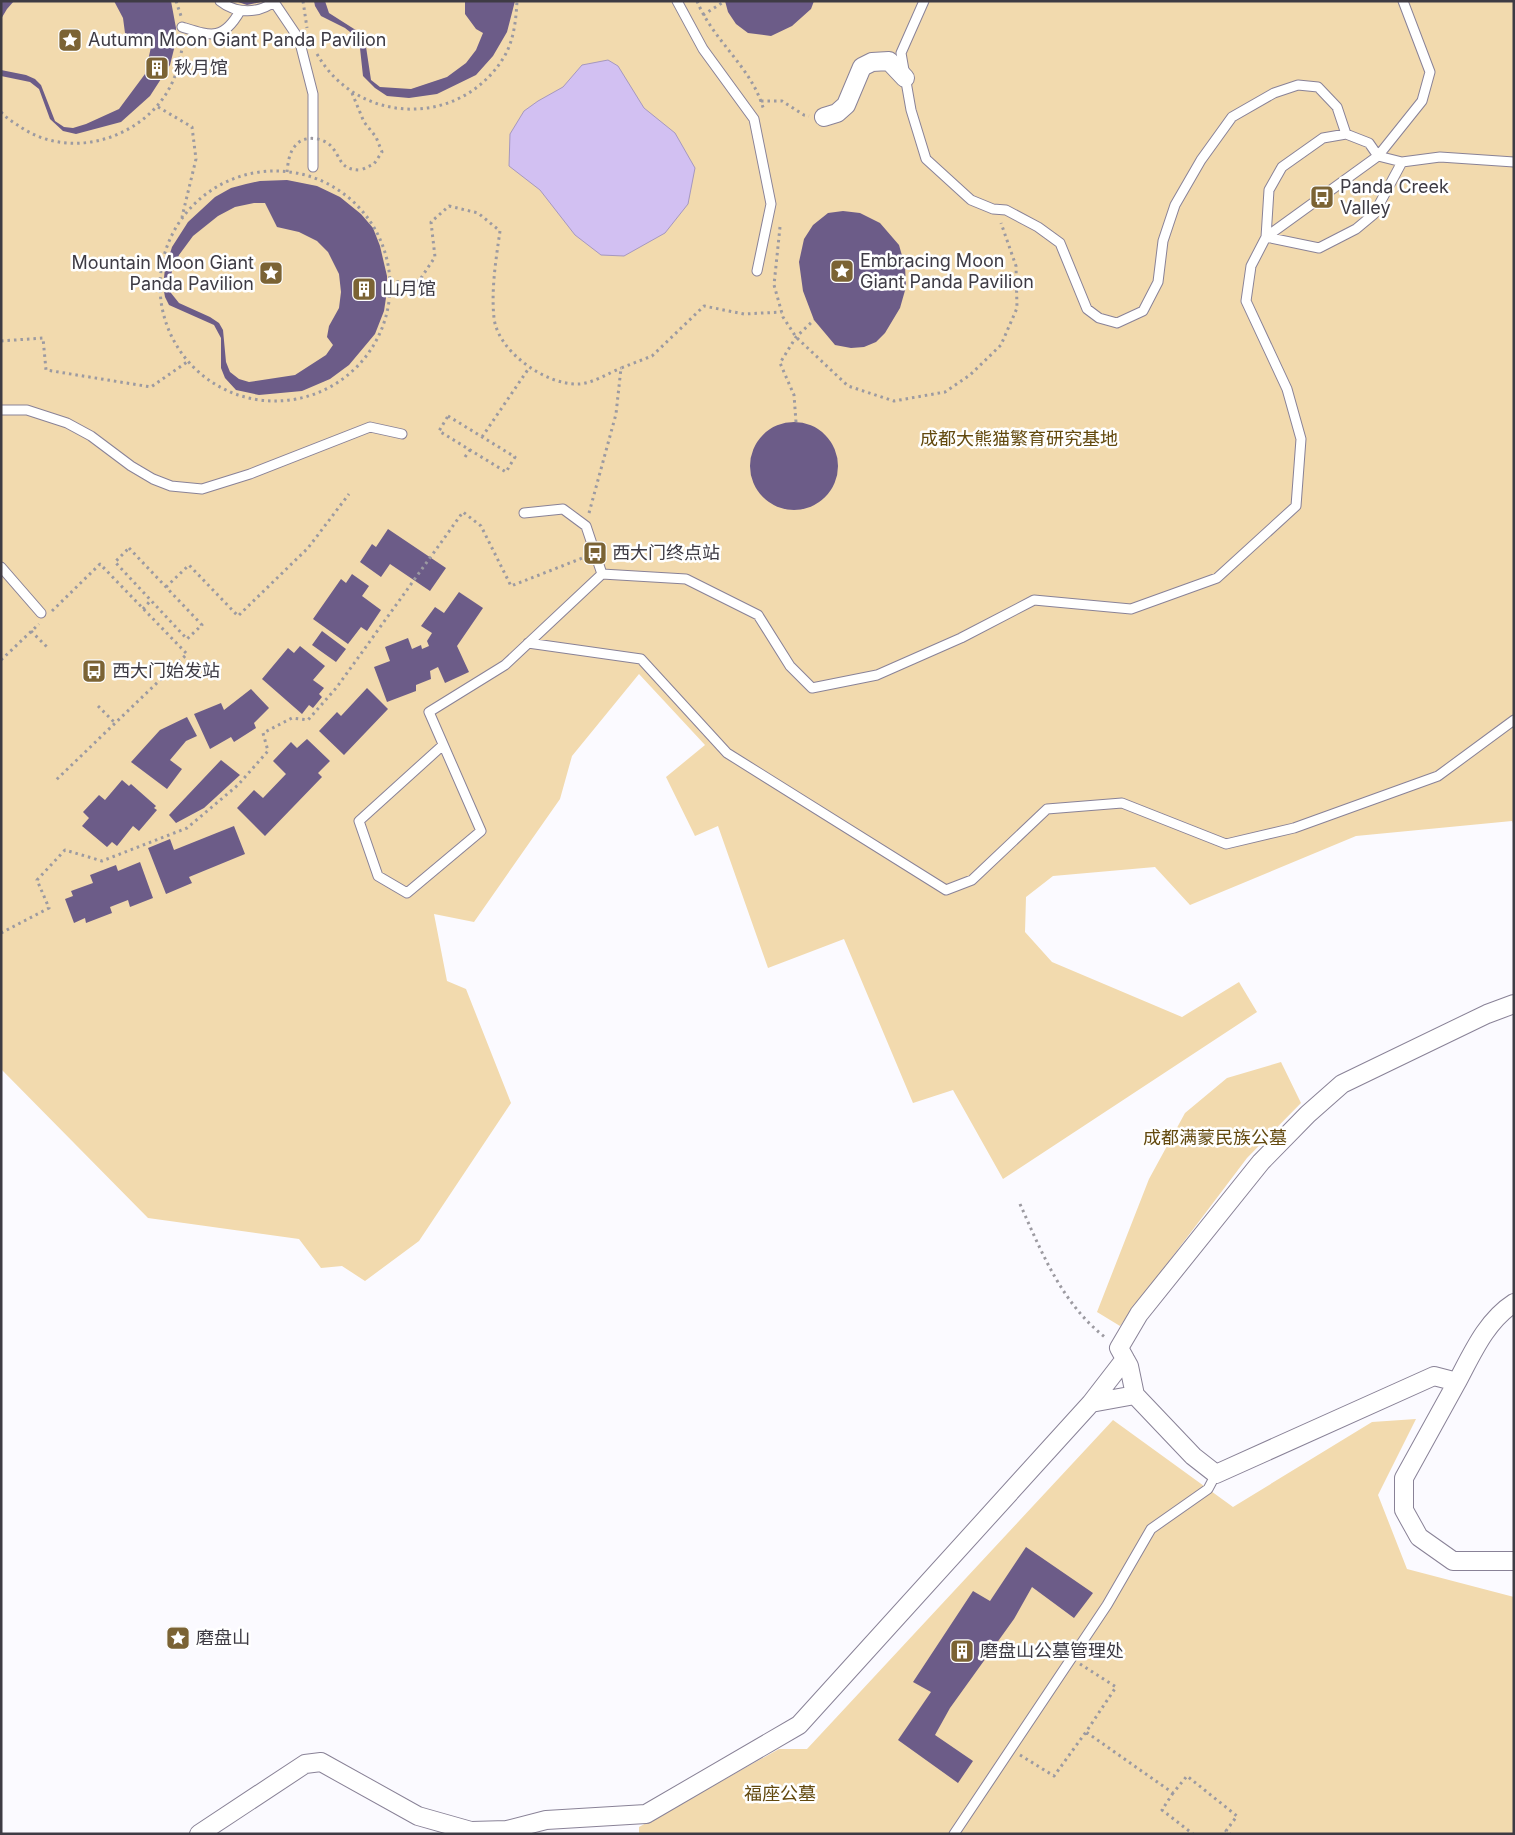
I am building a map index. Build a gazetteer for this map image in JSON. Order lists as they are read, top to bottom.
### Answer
{
  "parks": ["成都大熊猫繁育研究基地", "成都满蒙民族公墓", "福座公墓"],
  "places": {
    "place": [
      "Autumn Moon Giant Panda Pavilion",
      "Embracing Moon Giant Panda Pavilion",
      "Mountain Moon Giant Panda Pavilion",
      "磨盘山"
    ],
    "building": ["秋月馆", "山月馆", "磨盘山公墓管理处"],
    "bus stop": ["Panda Creek Valley", "西大门终点站", "西大门始发站"]
  }
}
